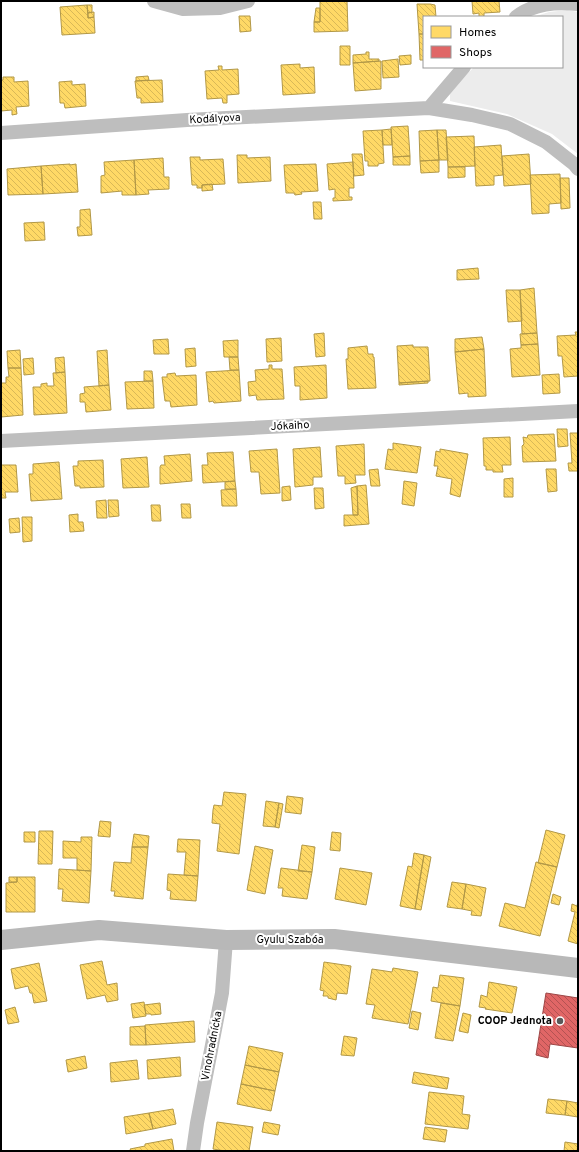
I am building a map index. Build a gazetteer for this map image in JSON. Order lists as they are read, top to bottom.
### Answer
{
  "streets": {
    "street": [
      "Kodályova",
      "Jókaiho",
      "Gyulu Szabóa",
      "Vinohradnícka"
    ]
  },
  "crossings": [
    ["Gyulu Szabóa", "Vinohradnícka"]
  ],
  "places": ["COOP Jednota"],
  "legend": ["Homes", "Shops"]
}
